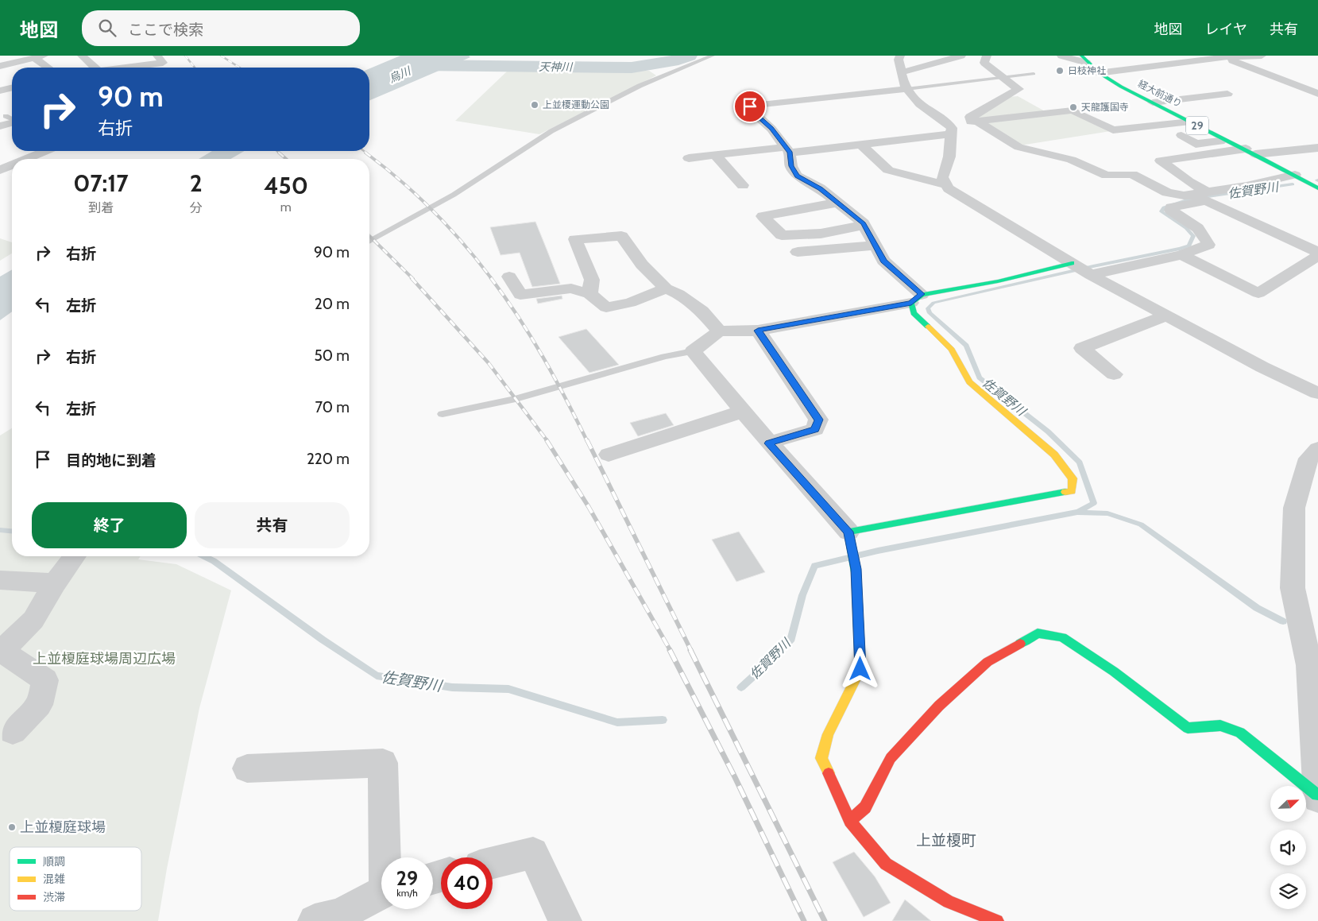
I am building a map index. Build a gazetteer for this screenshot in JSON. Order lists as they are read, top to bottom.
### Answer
{
  "streets": {
    "street": ["経大前通り", "29"]
  },
  "districts": ["上並榎町"],
  "water": ["天神川", "烏川", "佐賀野川"],
  "parks": ["上並榎庭球場周辺広場"],
  "places": [
    "日枝神社",
    "上並榎運動公園",
    "天龍護国寺",
    "上並榎庭球場"
  ],
  "legend": ["順調", "混雑", "渋滞"],
  "north": "top right",
  "page": {
    "header": "地図",
    "search": "ここで検索",
    "nav": ["地図", "レイヤ", "共有"],
    "turn": ["90 m", "右折"],
    "eta": [
      "07:17",
      "到着",
      "2",
      "分",
      "450",
      "m"
    ],
    "list": [
      {
        "name": "右折",
        "value": "90 m"
      },
      {
        "name": "左折",
        "value": "20 m"
      },
      {
        "name": "右折",
        "value": "50 m"
      },
      {
        "name": "左折",
        "value": "70 m"
      },
      {
        "name": "目的地に到着",
        "value": "220 m"
      }
    ],
    "buttons": ["終了", "共有"],
    "speed": "29 km/h",
    "limit": "40"
  }
}
